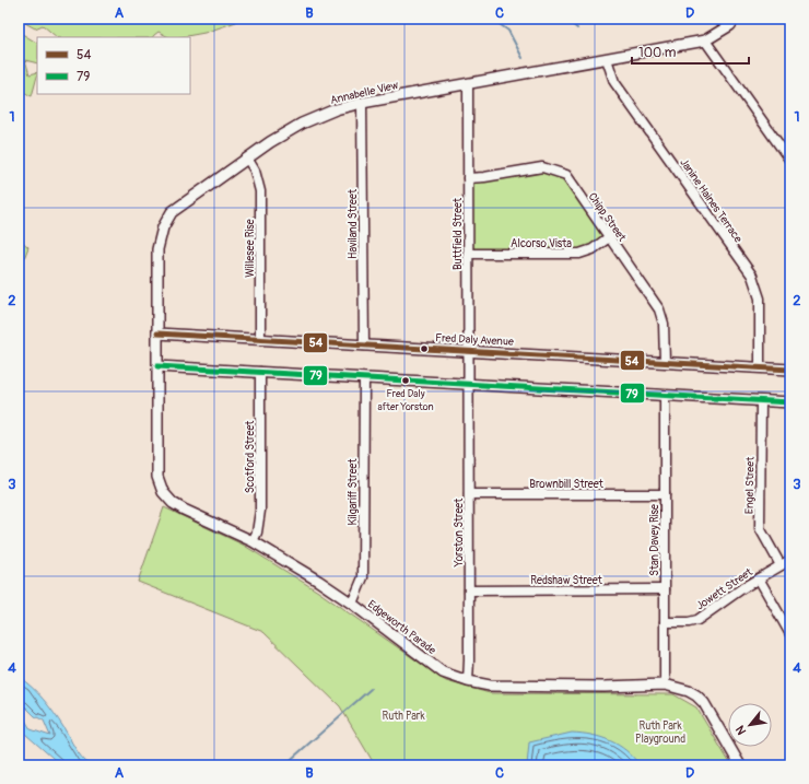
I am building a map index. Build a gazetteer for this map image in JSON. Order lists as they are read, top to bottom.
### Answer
{
  "streets": {
    "street": [
      "Annabelle View",
      "Janine Haines Terrace",
      "Chipp Street",
      "Haviland Street",
      "Buttfield Street",
      "Alcorso Vista",
      "Willesee Rise",
      "Fred Daly Avenue",
      "Scotford Street",
      "Brownbill Street",
      "Engel Street",
      "Kilgariff Street",
      "Yorston Street",
      "Stan Davey Rise",
      "Redshaw Street",
      "Jowett Street",
      "Edgeworth Parade"
    ]
  },
  "crossings": [
    ["Annabelle View", "Janine Haines Terrace"],
    ["Annabelle View", "Haviland Street"],
    ["Annabelle View", "Buttfield Street"],
    ["Annabelle View", "Willesee Rise"],
    ["Annabelle View", "Fred Daly Avenue"],
    ["Annabelle View", "Edgeworth Parade"],
    ["Janine Haines Terrace", "Fred Daly Avenue"],
    ["Chipp Street", "Buttfield Street"],
    ["Chipp Street", "Alcorso Vista"],
    ["Chipp Street", "Fred Daly Avenue"],
    ["Haviland Street", "Fred Daly Avenue"],
    ["Buttfield Street", "Alcorso Vista"],
    ["Buttfield Street", "Fred Daly Avenue"],
    ["Buttfield Street", "Yorston Street"],
    ["Willesee Rise", "Fred Daly Avenue"],
    ["Scotford Street", "Edgeworth Parade"],
    ["Brownbill Street", "Yorston Street"],
    ["Brownbill Street", "Stan Davey Rise"],
    ["Engel Street", "Jowett Street"],
    ["Kilgariff Street", "Edgeworth Parade"],
    ["Yorston Street", "Redshaw Street"],
    ["Yorston Street", "Edgeworth Parade"],
    ["Stan Davey Rise", "Redshaw Street"],
    ["Stan Davey Rise", "Jowett Street"],
    ["Stan Davey Rise", "Edgeworth Parade"]
  ],
  "parks": ["Ruth Park", "Ruth Park Playground"],
  "places": ["Fred Daly after Yorston"],
  "lines": ["transit line 54", "transit line 79"],
  "legend": ["54", "79"],
  "scale_bar": "100 m",
  "north": "bottom left",
  "grid": {
    "columns": [
      "A",
      "B",
      "C",
      "D"
    ],
    "rows": [
      "1",
      "2",
      "3",
      "4"
    ]
  }
}
